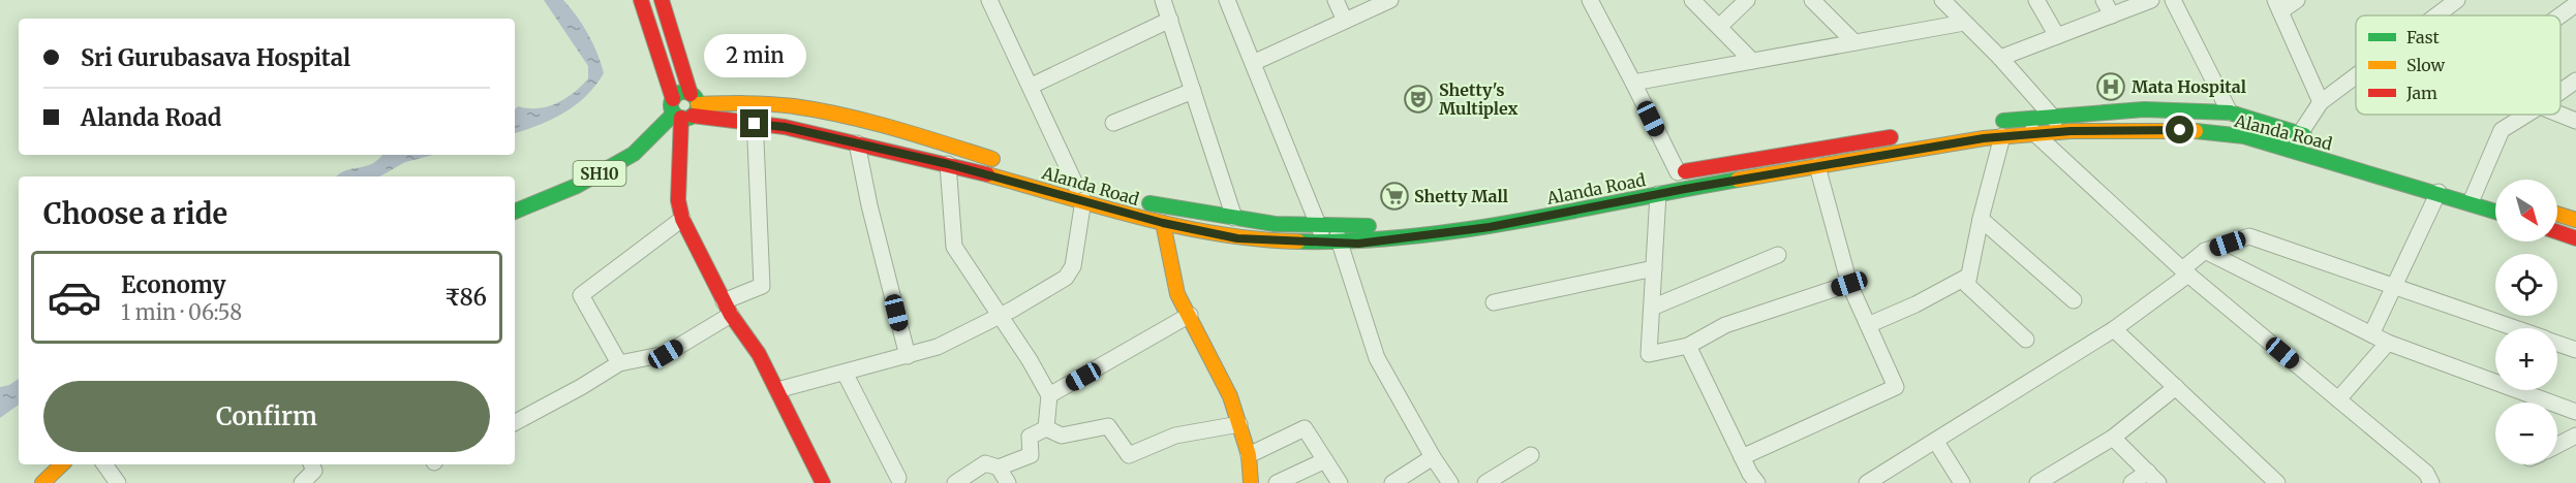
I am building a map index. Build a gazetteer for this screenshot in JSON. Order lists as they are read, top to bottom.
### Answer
{
  "streets": {
    "main road": ["Alanda Road", "SH10"]
  },
  "crossings": [
    ["Alanda Road", "SH10"]
  ],
  "places": {
    "hospital": ["Mata Hospital"],
    "theatre": ["Shetty's Multiplex"],
    "supermarket": ["Shetty Mall"]
  },
  "legend": ["Fast", "Slow", "Jam"],
  "north": "bottom right",
  "page": {
    "banner": ["Sri Gurubasava Hospital", "Alanda Road"],
    "bubble": "2 min",
    "heading": "Choose a ride",
    "map_buttons": ["+", "−"],
    "list": [
      {
        "name": "Economy",
        "note": "1 min · 06:58",
        "value": "₹86"
      }
    ],
    "buttons": "Confirm"
  }
}
